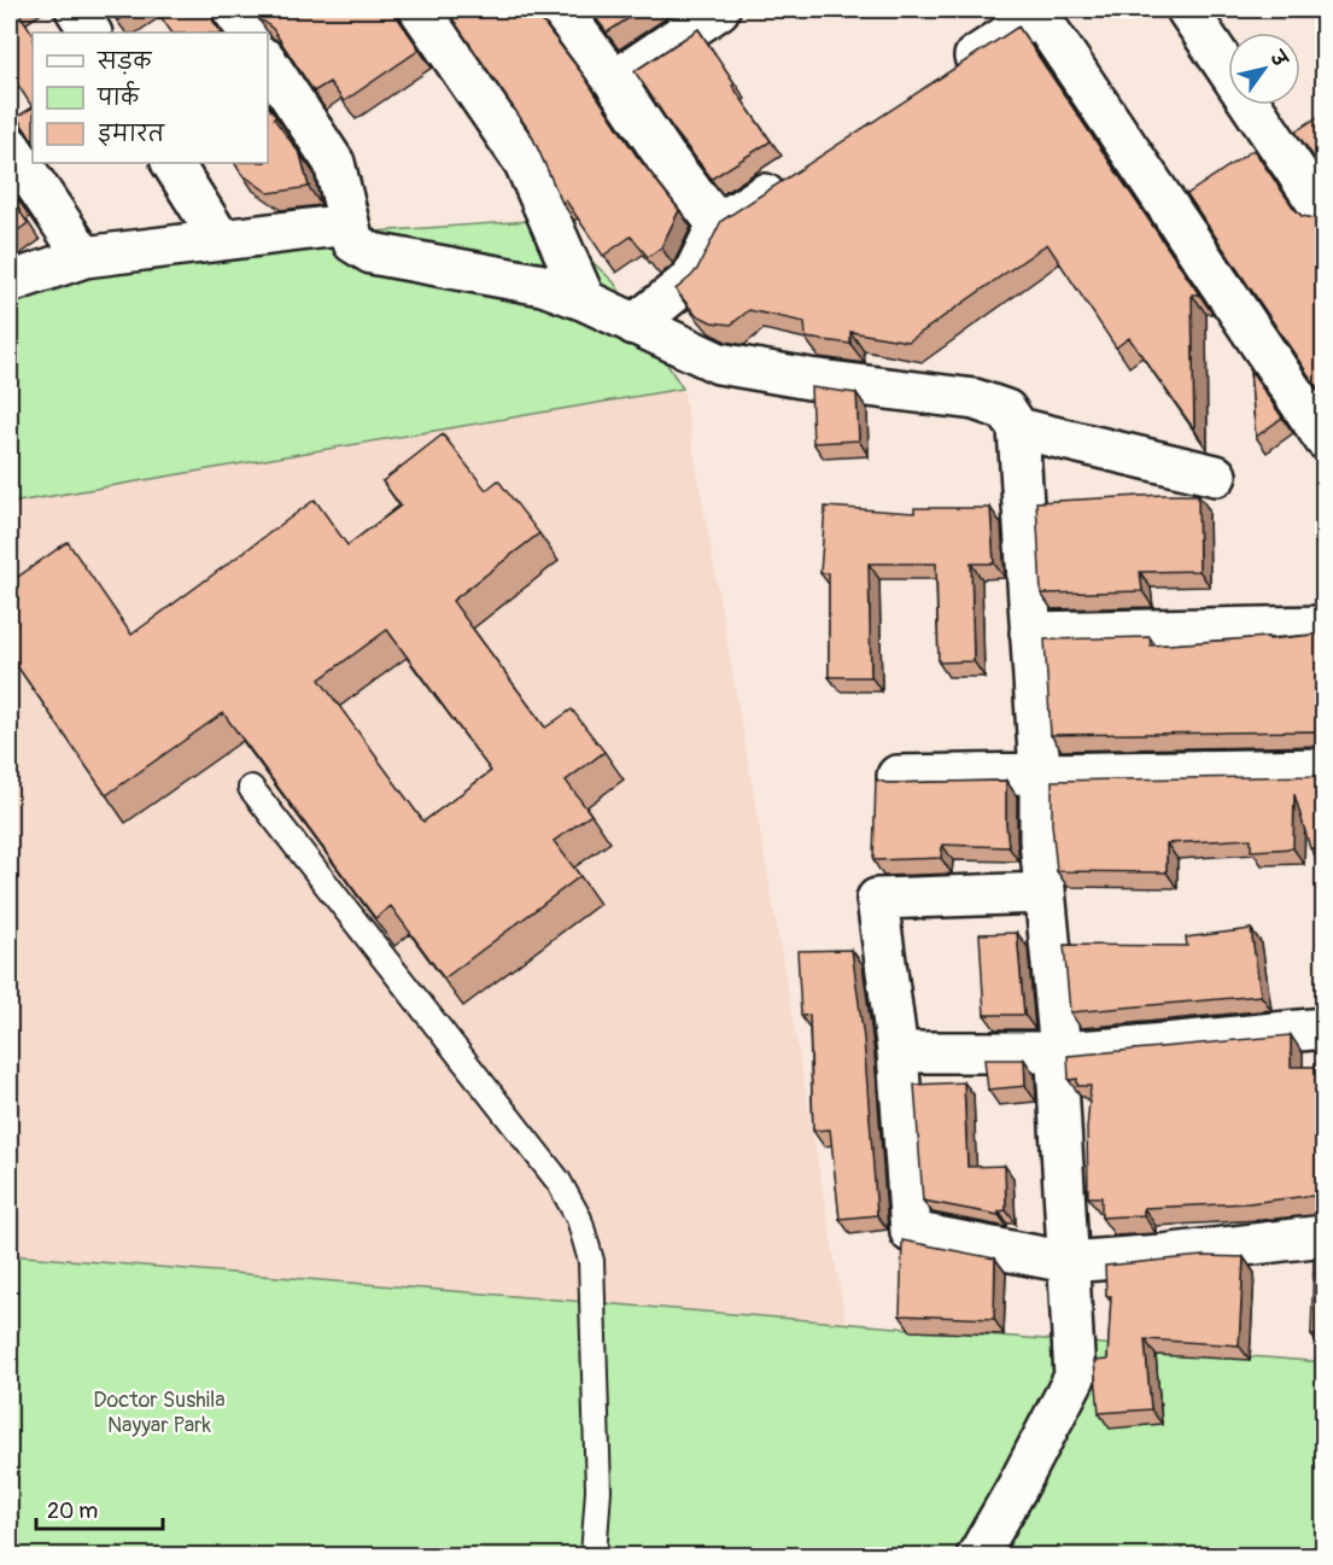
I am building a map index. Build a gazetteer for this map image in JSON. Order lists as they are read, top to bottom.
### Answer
{
  "parks": ["Doctor Sushila Nayyar Park"],
  "legend": ["सड़क", "पार्क", "इमारत"],
  "scale_bar": "20 m",
  "north": "top right"
}
